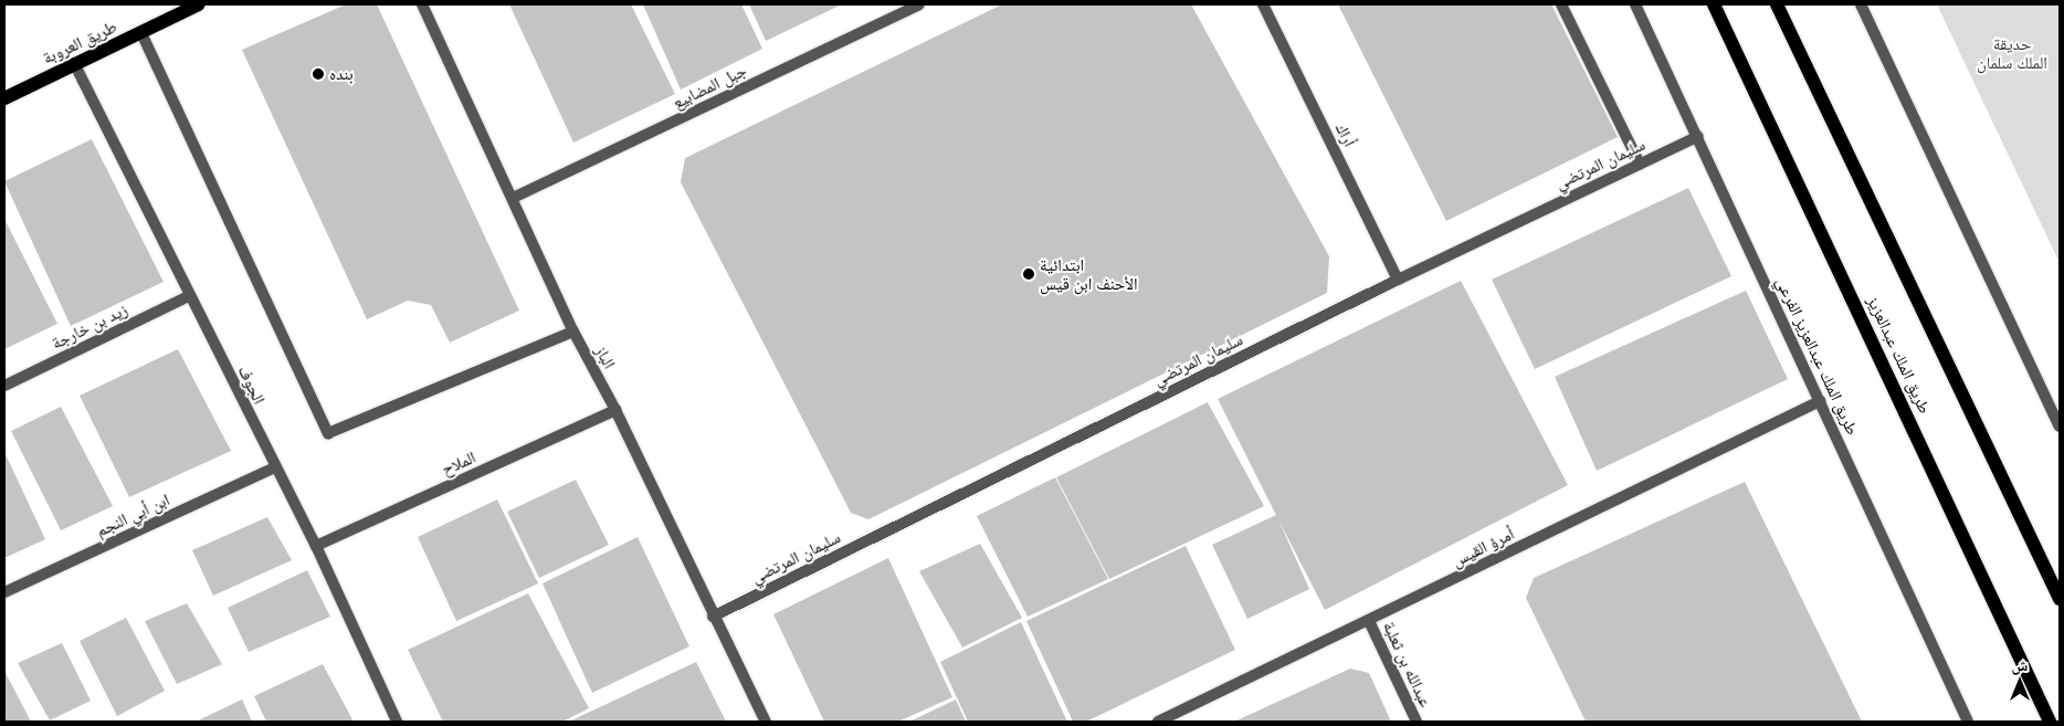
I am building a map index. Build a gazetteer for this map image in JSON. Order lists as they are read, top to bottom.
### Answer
{
  "streets": {
    "main road": ["طريق العروبة", "طريق الملك عبدالعزيز"],
    "street": [
      "جبل المضابيع",
      "أراك",
      "سليمان المرتضي",
      "زيد بن خارجة",
      "طريق الملك عبدالعزيز الفرعي",
      "الباز",
      "الجوف",
      "الملاح",
      "ابن أبي النجم",
      "أمرؤ القيس",
      "عبدالله بن ثعلبة"
    ]
  },
  "crossings": [
    ["طريق العروبة", "الجوف"],
    ["جبل المضابيع", "الباز"],
    ["أراك", "سليمان المرتضي"],
    ["سليمان المرتضي", "طريق الملك عبدالعزيز الفرعي"],
    ["سليمان المرتضي", "الباز"],
    ["زيد بن خارجة", "الجوف"],
    ["طريق الملك عبدالعزيز الفرعي", "أمرؤ القيس"],
    ["الباز", "الملاح"],
    ["الجوف", "الملاح"],
    ["الجوف", "ابن أبي النجم"],
    ["أمرؤ القيس", "عبدالله بن ثعلبة"]
  ],
  "parks": ["حديقة الملك سلمان"],
  "places": ["بنده", "ابتدائية الأحنف ابن قيس"],
  "north": "top"
}
